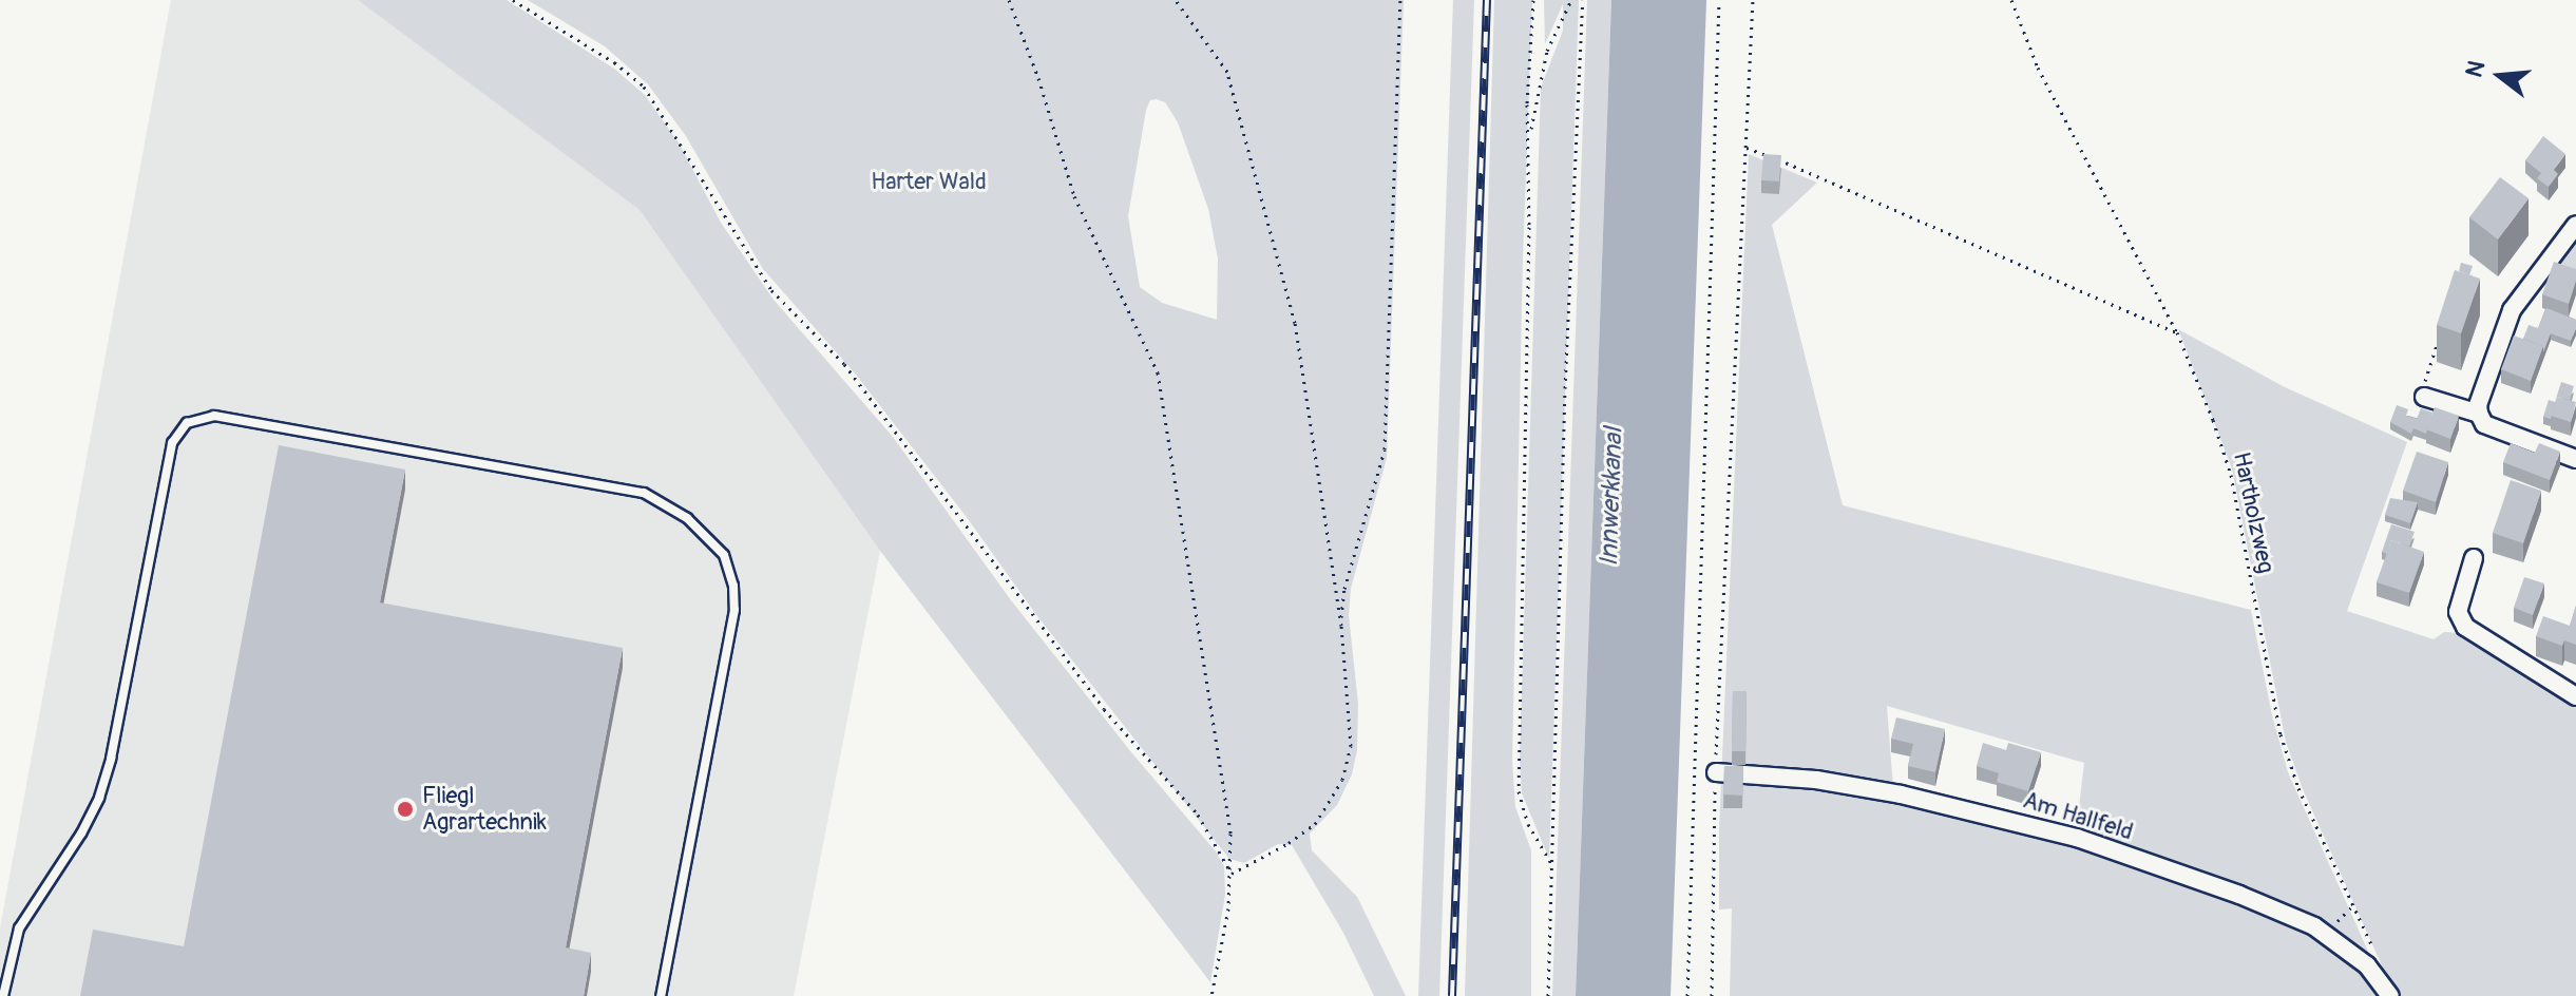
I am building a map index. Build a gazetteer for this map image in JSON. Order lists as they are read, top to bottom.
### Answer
{
  "streets": {
    "street": ["Am Hallfeld"],
    "path": ["Hartholzweg"]
  },
  "water": ["Innwerkkanal"],
  "parks": ["Harter Wald"],
  "places": ["Fliegl Agrartechnik"],
  "north": "left"
}
